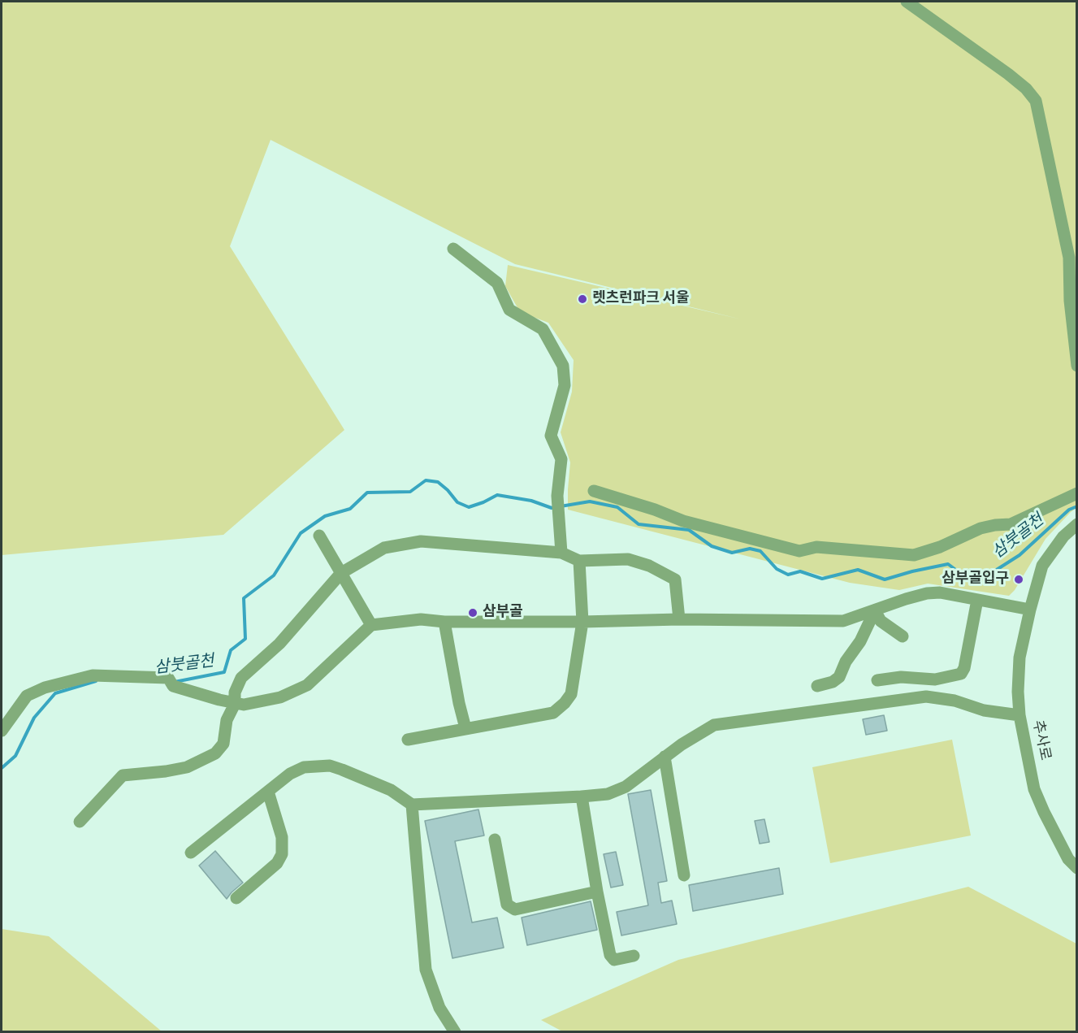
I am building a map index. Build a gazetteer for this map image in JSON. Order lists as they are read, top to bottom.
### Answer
{
  "streets": {
    "street": ["추사로"]
  },
  "water": ["삼붓골천"],
  "places": ["렛츠런파크 서울", "삼부골입구", "삼부골"]
}
